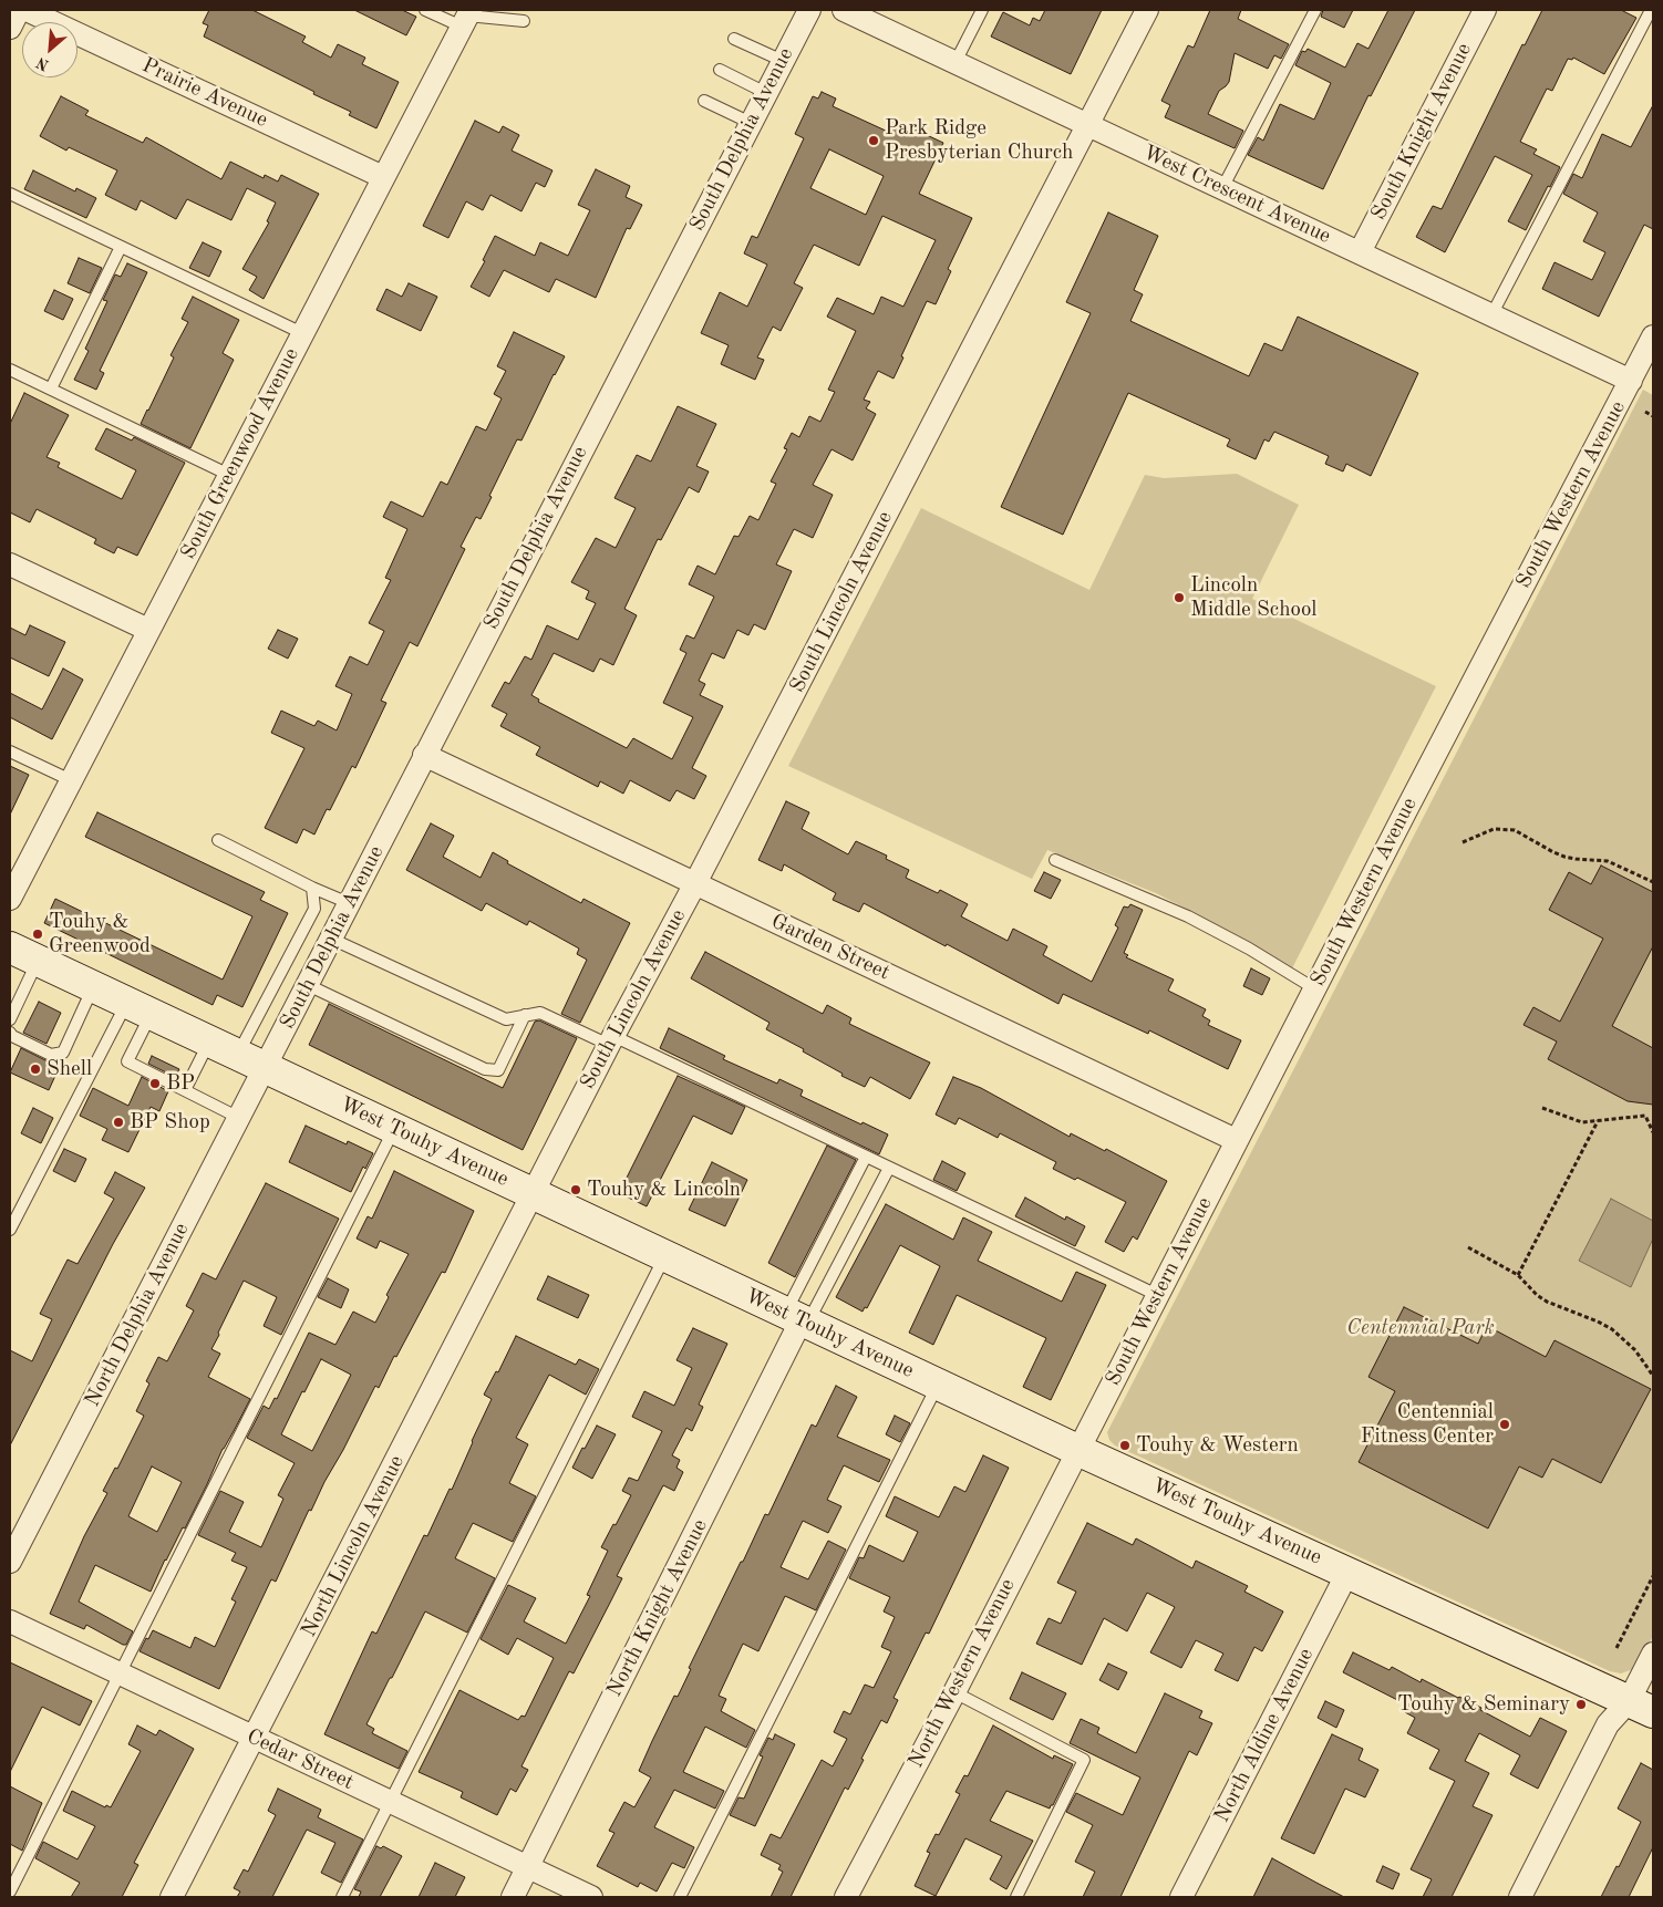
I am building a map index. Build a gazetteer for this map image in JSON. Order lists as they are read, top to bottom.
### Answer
{
  "streets": {
    "main road": ["West Touhy Avenue"],
    "street": [
      "Prairie Avenue",
      "South Knight Avenue",
      "South Delphia Avenue",
      "West Crescent Avenue",
      "South Greenwood Avenue",
      "South Western Avenue",
      "South Lincoln Avenue",
      "Garden Street",
      "North Delphia Avenue",
      "North Lincoln Avenue",
      "North Knight Avenue",
      "North Western Avenue",
      "North Aldine Avenue",
      "Cedar Street"
    ]
  },
  "crossings": [
    ["Prairie Avenue", "South Greenwood Avenue"],
    ["South Knight Avenue", "West Crescent Avenue"],
    ["South Delphia Avenue", "Garden Street"],
    ["South Delphia Avenue", "West Touhy Avenue"],
    ["South Delphia Avenue", "North Delphia Avenue"],
    ["West Crescent Avenue", "South Western Avenue"],
    ["West Crescent Avenue", "South Lincoln Avenue"],
    ["South Western Avenue", "Garden Street"],
    ["South Western Avenue", "West Touhy Avenue"],
    ["South Western Avenue", "North Western Avenue"],
    ["South Lincoln Avenue", "Garden Street"],
    ["South Lincoln Avenue", "West Touhy Avenue"],
    ["South Lincoln Avenue", "North Lincoln Avenue"],
    ["West Touhy Avenue", "North Delphia Avenue"],
    ["West Touhy Avenue", "North Lincoln Avenue"],
    ["West Touhy Avenue", "North Knight Avenue"],
    ["West Touhy Avenue", "North Western Avenue"],
    ["West Touhy Avenue", "North Aldine Avenue"],
    ["North Lincoln Avenue", "Cedar Street"],
    ["North Knight Avenue", "Cedar Street"]
  ],
  "parks": ["Centennial Park"],
  "places": [
    "Park Ridge Presbyterian Church",
    "Lincoln Middle School",
    "Touhy & Greenwood",
    "Shell",
    "BP",
    "BP Shop",
    "Touhy & Lincoln",
    "Centennial Fitness Center",
    "Touhy & Western",
    "Touhy & Seminary"
  ],
  "north": "bottom left"
}
